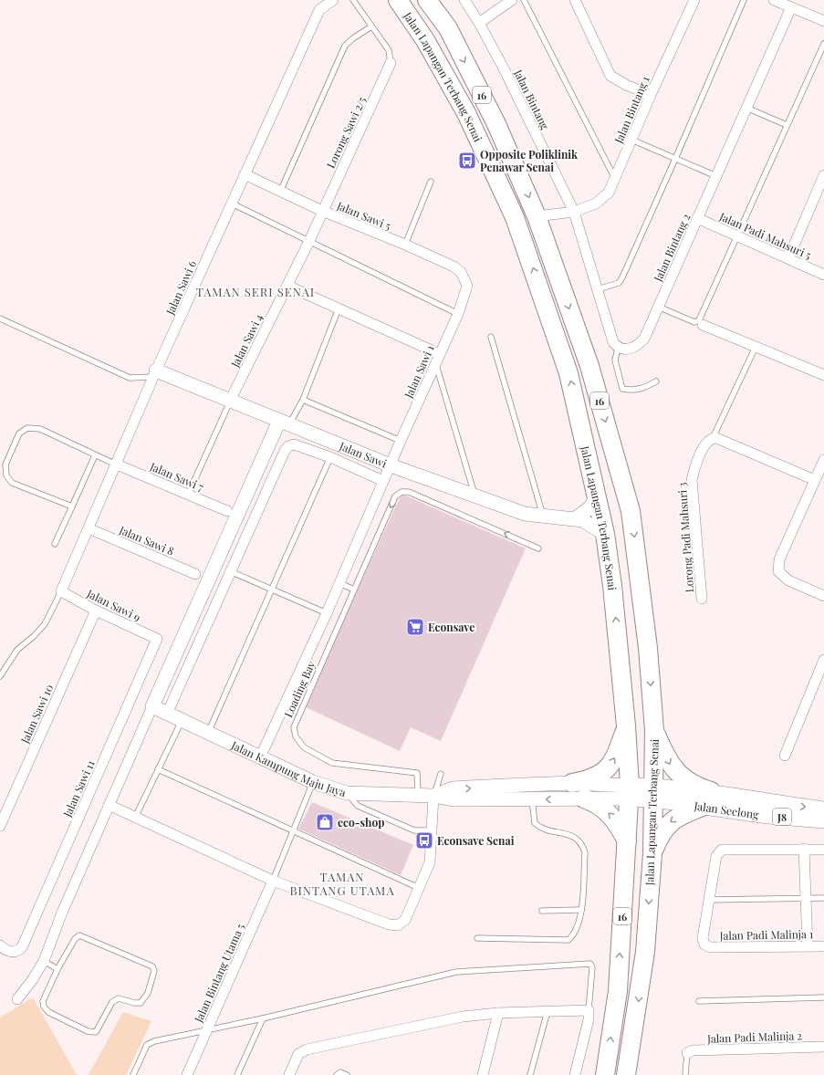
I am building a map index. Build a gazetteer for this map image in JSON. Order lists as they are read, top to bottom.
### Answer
{
  "streets": {
    "highway": ["Jalan Lapangan Terbang Senai", "16"],
    "main road": ["Jalan Seelong", "J8"],
    "street": [
      "Jalan Bintang",
      "Jalan Bintang 1",
      "Lorong Sawi 2/5",
      "Jalan Sawi 5",
      "Jalan Padi Mahsuri 5",
      "Jalan Bintang 2",
      "Jalan Sawi 6",
      "Jalan Sawi 4",
      "Jalan Sawi 1",
      "Jalan Sawi",
      "Jalan Sawi 7",
      "Lorong Padi Mahsuri 3",
      "Jalan Sawi 8",
      "Jalan Sawi 9",
      "Jalan Sawi 10",
      "Jalan Kampung Maju Jaya",
      "Jalan Sawi 11",
      "Jalan Padi Malinja 1",
      "Jalan Bintang Utama 5",
      "Jalan Padi Malinja 2"
    ],
    "lane": ["Loading Bay"]
  },
  "crossings": [
    ["Jalan Lapangan Terbang Senai", "Jalan Bintang 1"],
    ["Jalan Lapangan Terbang Senai", "Jalan Sawi"],
    ["Jalan Lapangan Terbang Senai", "Jalan Kampung Maju Jaya"],
    ["Jalan Lapangan Terbang Senai", "Jalan Seelong"],
    ["Jalan Bintang", "Jalan Bintang 1"],
    ["Lorong Sawi 2/5", "Jalan Sawi 5"],
    ["Lorong Sawi 2/5", "Jalan Sawi 4"],
    ["Jalan Sawi 5", "Jalan Sawi 6"],
    ["Jalan Sawi 5", "Jalan Sawi 4"],
    ["Jalan Sawi 5", "Jalan Sawi 1"],
    ["Jalan Padi Mahsuri 5", "Jalan Bintang 2"],
    ["Jalan Sawi 6", "Jalan Sawi"],
    ["Jalan Sawi 6", "Jalan Sawi 7"],
    ["Jalan Sawi 6", "Jalan Sawi 8"],
    ["Jalan Sawi 6", "Jalan Sawi 9"],
    ["Jalan Sawi 4", "Jalan Sawi"],
    ["Jalan Sawi 1", "Jalan Sawi"],
    ["Jalan Sawi 1", "Jalan Kampung Maju Jaya"],
    ["Jalan Sawi 9", "Jalan Sawi 10"],
    ["Jalan Sawi 9", "Jalan Sawi 11"],
    ["Loading Bay", "Jalan Kampung Maju Jaya"],
    ["Jalan Kampung Maju Jaya", "Jalan Seelong"]
  ],
  "districts": ["TAMAN SERI SENAI", "TAMAN BINTANG UTAMA"],
  "places": {
    "bus stop": ["Opposite Poliklinik Penawar Senai", "Econsave Senai"],
    "supermarket": ["Econsave"],
    "shop": ["eco-shop"]
  }
}
